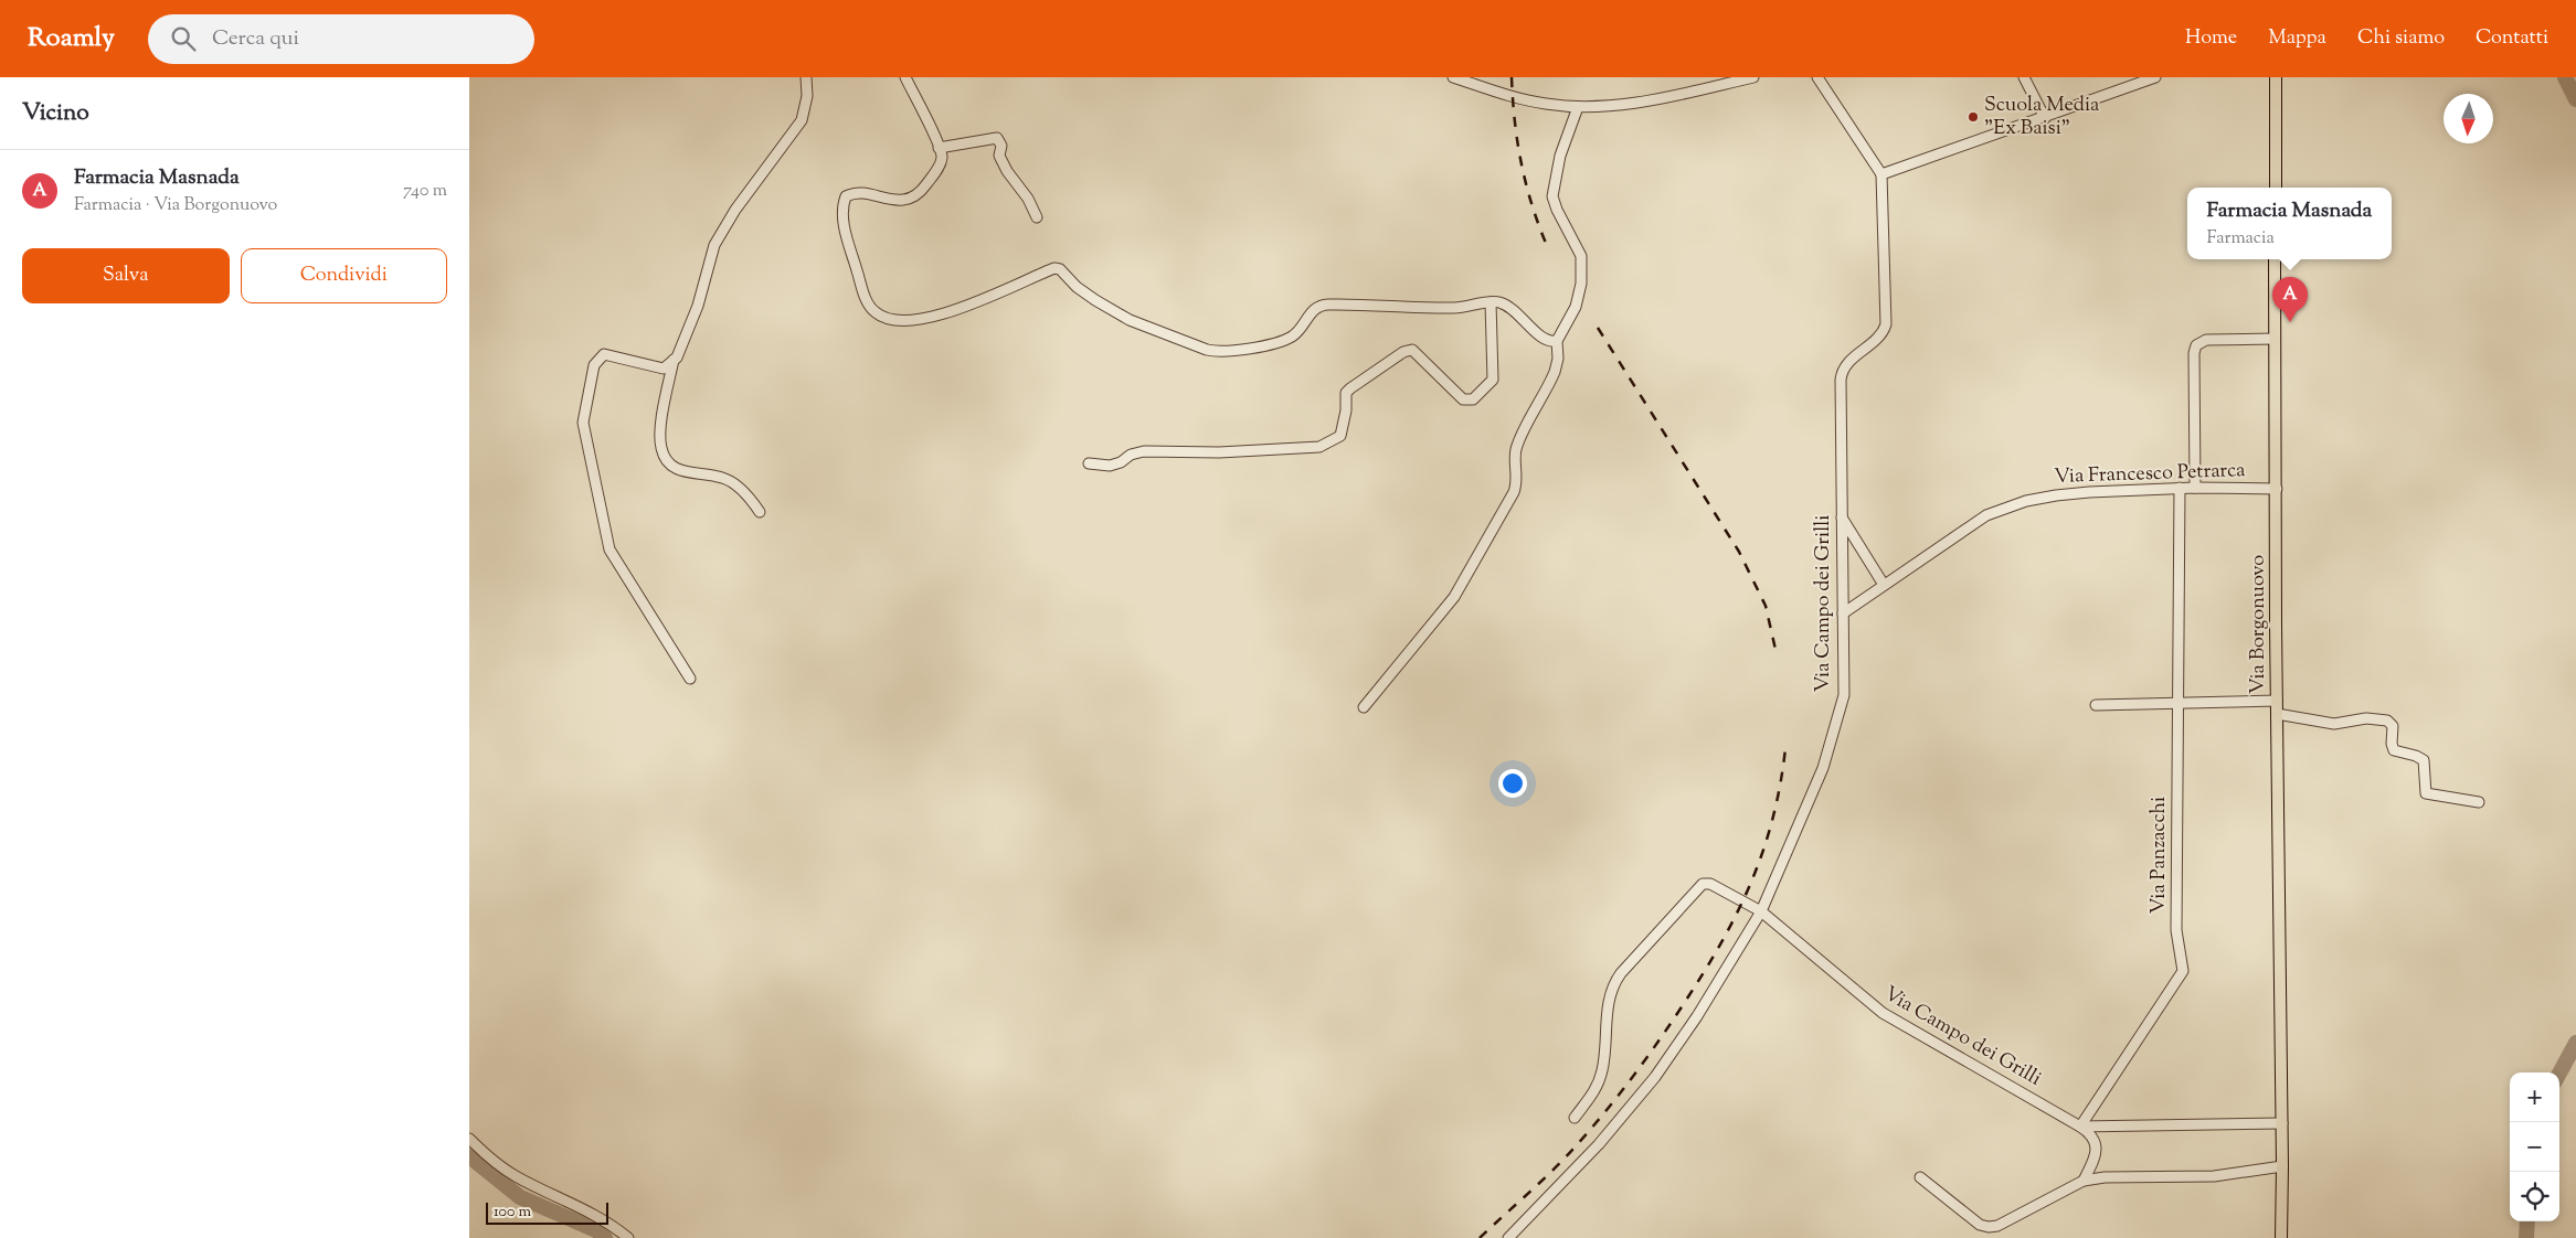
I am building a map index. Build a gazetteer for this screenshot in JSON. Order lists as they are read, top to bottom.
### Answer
{
  "streets": {
    "main road": ["Via Borgonuovo"],
    "street": ["Via Francesco Petrarca", "Via Campo dei Grilli", "Via Panzacchi"]
  },
  "crossings": [
    ["Via Francesco Petrarca", "Via Campo dei Grilli"],
    ["Via Francesco Petrarca", "Via Borgonuovo"],
    ["Via Francesco Petrarca", "Via Panzacchi"],
    ["Via Campo dei Grilli", "Via Panzacchi"]
  ],
  "places": ["Scuola Media \"Ex Baisi\""],
  "scale_bar": "100 m",
  "north": "bottom",
  "page": {
    "header": "Roamly",
    "search": "Cerca qui",
    "nav": [
      "Home",
      "Mappa",
      "Chi siamo",
      "Contatti"
    ],
    "heading": "Vicino",
    "list": [
      {
        "mark": "A",
        "name": "Farmacia Masnada",
        "note": "Farmacia · Via Borgonuovo",
        "value": "740 m"
      }
    ],
    "popup": ["Farmacia Masnada", "Farmacia"],
    "buttons": ["Salva", "Condividi"],
    "pins": "A",
    "map_buttons": ["+", "−"],
    "scale": "100 m"
  }
}
